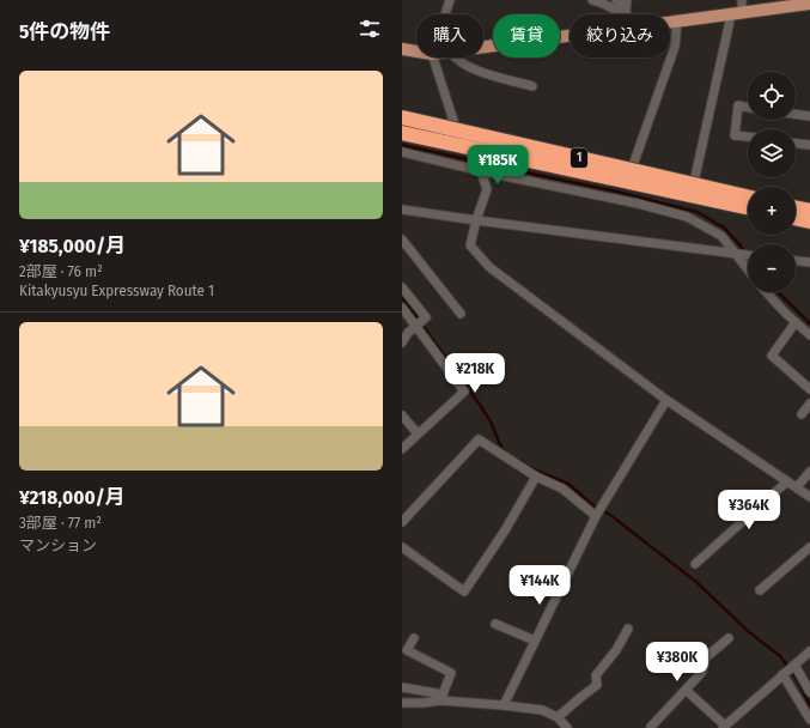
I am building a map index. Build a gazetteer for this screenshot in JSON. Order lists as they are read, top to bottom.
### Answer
{
  "streets": {
    "highway": ["1"]
  },
  "page": {
    "heading": "5件の物件",
    "chip": ["購入", "賃貸", "絞り込み"],
    "list": [
      {
        "name": "¥185,000/月",
        "note": "2部屋 · 76 m² · Kitakyusyu Expressway Route 1"
      },
      {
        "name": "¥218,000/月",
        "note": "3部屋 · 77 m² · マンション"
      }
    ],
    "map_buttons": ["+", "−"],
    "price": [
      "¥185K",
      "¥218K",
      "¥364K",
      "¥144K",
      "¥380K"
    ]
  }
}
